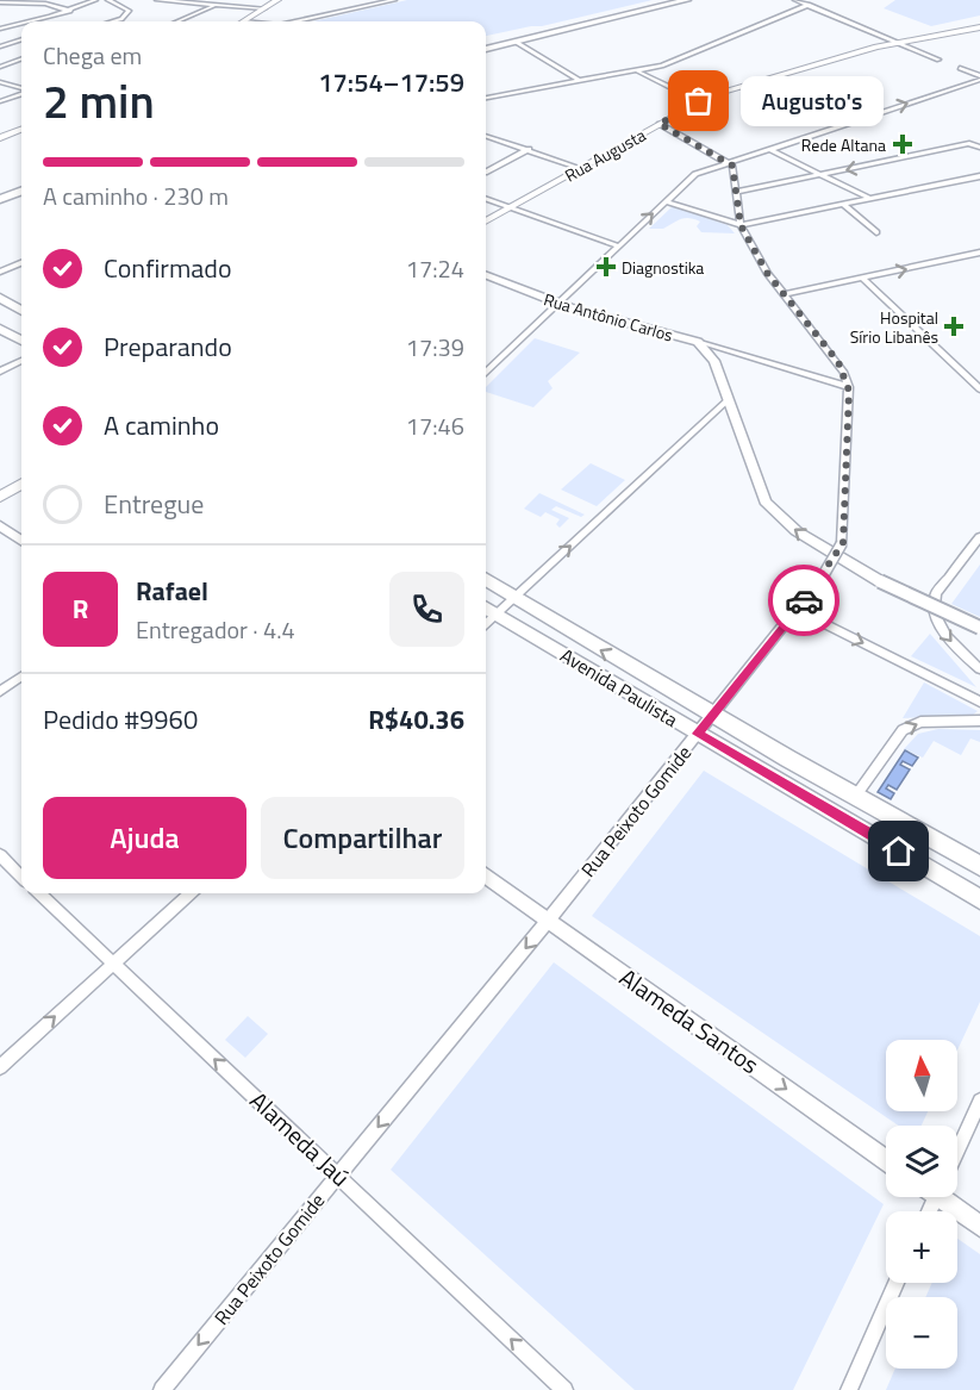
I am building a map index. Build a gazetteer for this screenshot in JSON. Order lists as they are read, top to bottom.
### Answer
{
  "streets": {
    "main road": ["Rua Augusta", "Avenida Paulista"],
    "street": [
      "Rua Antônio Carlos",
      "Rua Peixoto Gomide",
      "Alameda Santos",
      "Alameda Jaú"
    ]
  },
  "crossings": [
    ["Rua Antônio Carlos", "Rua Peixoto Gomide"],
    ["Avenida Paulista", "Rua Peixoto Gomide"],
    ["Rua Peixoto Gomide", "Alameda Santos"],
    ["Rua Peixoto Gomide", "Alameda Jaú"]
  ],
  "one_way": ["Rua Peixoto Gomide", "Alameda Santos", "Alameda Jaú"],
  "places": {
    "other": ["Augusto's"],
    "health": ["Rede Altana", "Diagnostika", "Hospital Sírio Libanês"]
  },
  "north": "top",
  "page": {
    "heading": ["2 min", "Chega em", "17:54–17:59"],
    "panel": [
      "Rafael",
      "Entregador · 4.4",
      "Pedido #9960",
      "R$40.36"
    ],
    "bubble": "Augusto's",
    "bar": "A caminho · 230 m",
    "list": [
      ["Confirmado", "17:24"],
      ["Preparando", "17:39"],
      ["A caminho", "17:46"],
      "Entregue"
    ],
    "round": "R",
    "buttons": ["Ajuda", "Compartilhar"],
    "map_buttons": ["+", "−"]
  }
}
